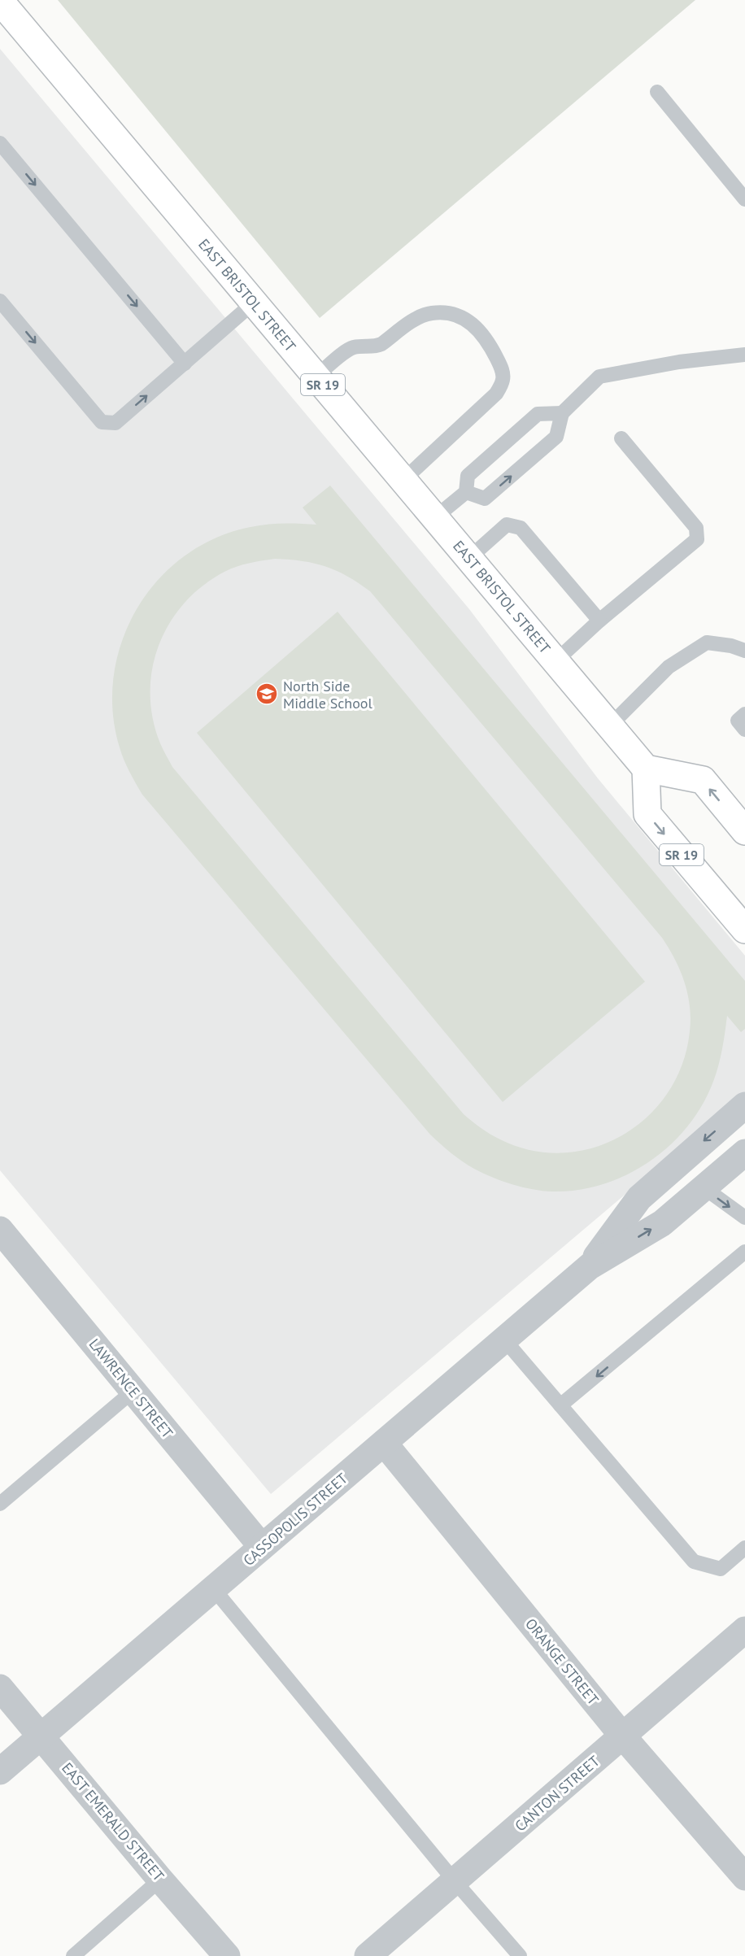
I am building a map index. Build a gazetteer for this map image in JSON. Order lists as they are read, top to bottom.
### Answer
{
  "streets": {
    "main road": ["EAST BRISTOL STREET", "SR 19"],
    "street": [
      "LAWRENCE STREET",
      "CASSOPOLIS STREET",
      "ORANGE STREET",
      "CANTON STREET",
      "EAST EMERALD STREET"
    ]
  },
  "crossings": [
    ["EAST BRISTOL STREET", "SR 19"],
    ["LAWRENCE STREET", "CASSOPOLIS STREET"],
    ["CASSOPOLIS STREET", "ORANGE STREET"],
    ["CASSOPOLIS STREET", "EAST EMERALD STREET"],
    ["ORANGE STREET", "CANTON STREET"]
  ],
  "places": {
    "school or university": ["North Side Middle School"]
  }
}
